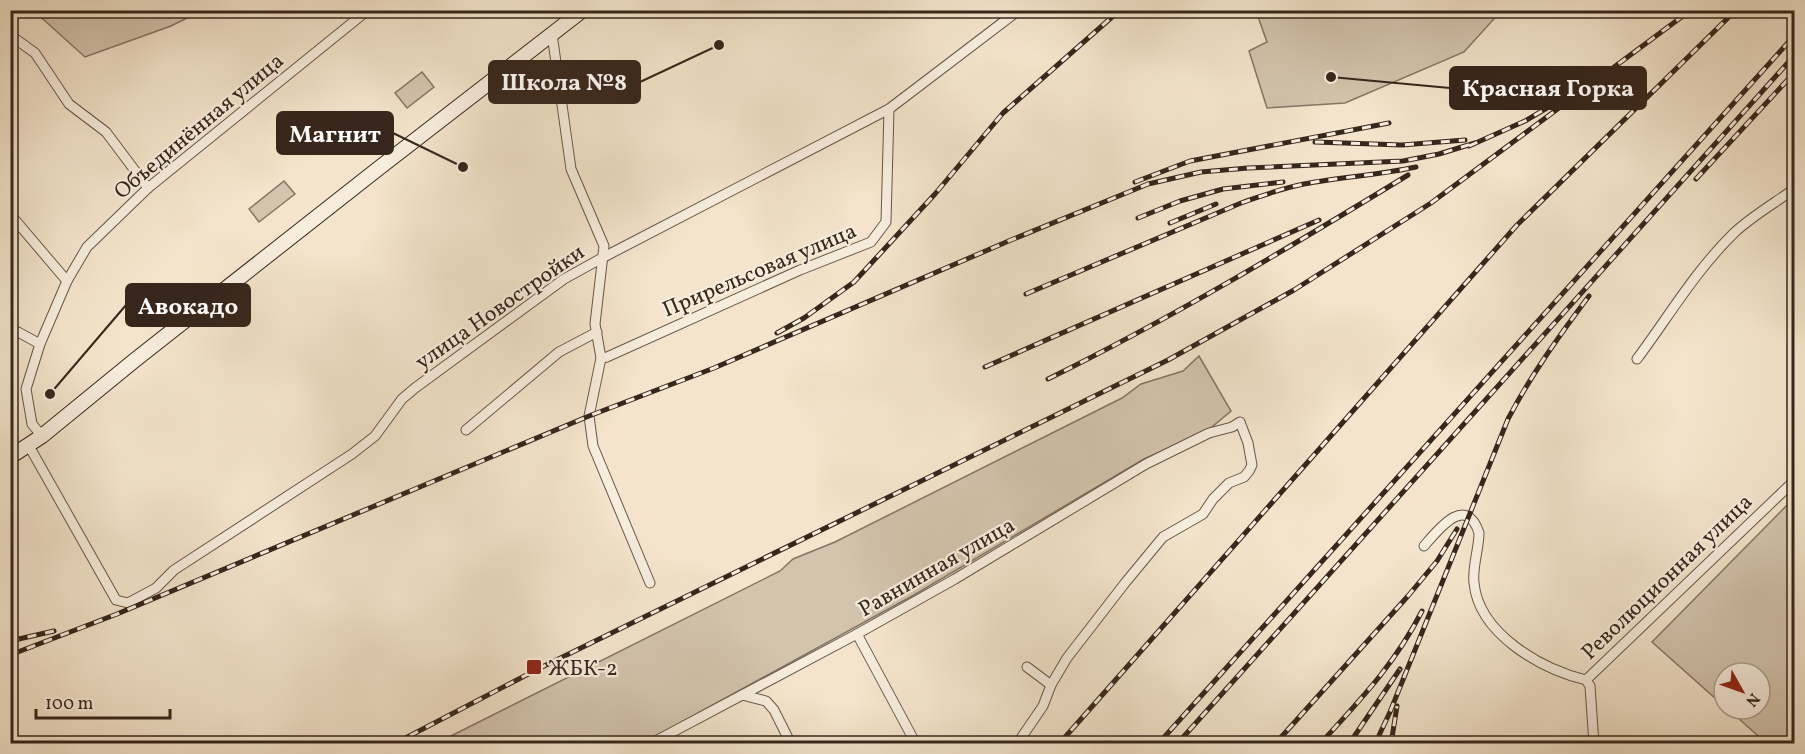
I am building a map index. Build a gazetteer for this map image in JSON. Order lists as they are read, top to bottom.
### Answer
{
  "streets": {
    "street": [
      "Объединённая улица",
      "Прирельсовая улица",
      "улица Новостройки",
      "Равнинная улица",
      "Революционная улица"
    ]
  },
  "crossings": [
    ["Прирельсовая улица", "улица Новостройки"]
  ],
  "places": {
    "other": [
      "Школа №8",
      "Красная Горка",
      "Магнит",
      "Авокадо"
    ],
    "transit": ["ЖБК-2"]
  },
  "scale_bar": "100 m",
  "north": "bottom right"
}
